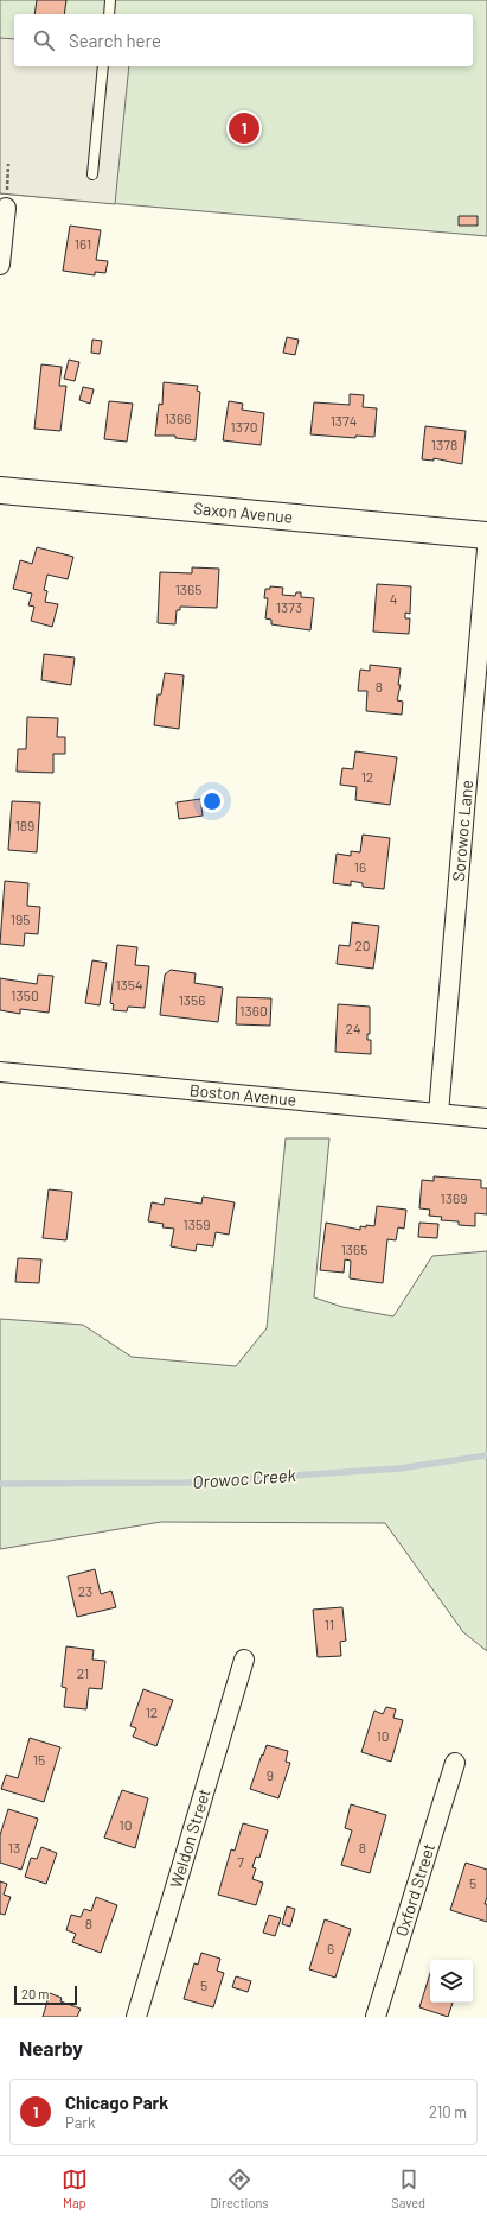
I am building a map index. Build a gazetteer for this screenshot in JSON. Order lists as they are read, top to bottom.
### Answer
{
  "streets": {
    "street": [
      "Saxon Avenue",
      "Sorowoc Lane",
      "Boston Avenue",
      "Weldon Street",
      "Oxford Street"
    ]
  },
  "crossings": [
    ["Sorowoc Lane", "Boston Avenue"]
  ],
  "water": ["Orowoc Creek"],
  "house_numbers": [
    "161",
    "1366",
    "1374",
    "1370",
    "1378",
    "1365",
    "4",
    "1373",
    "8",
    "12",
    "189",
    "16",
    "195",
    "20",
    "1354",
    "1350",
    "1356",
    "1360",
    "24",
    "1369",
    "1359",
    "1365",
    "23",
    "11",
    "21",
    "12",
    "10",
    "15",
    "9",
    "10",
    "13",
    "8",
    "7",
    "5",
    "8",
    "6",
    "5"
  ],
  "scale_bar": "20 m",
  "page": {
    "search": "Search here",
    "pins": "1",
    "scale": "20 m",
    "heading": "Nearby",
    "list": [
      {
        "mark": "1",
        "name": "Chicago Park",
        "note": "Park",
        "value": "210 m"
      }
    ],
    "nav": ["Map", "Directions", "Saved"]
  }
}
